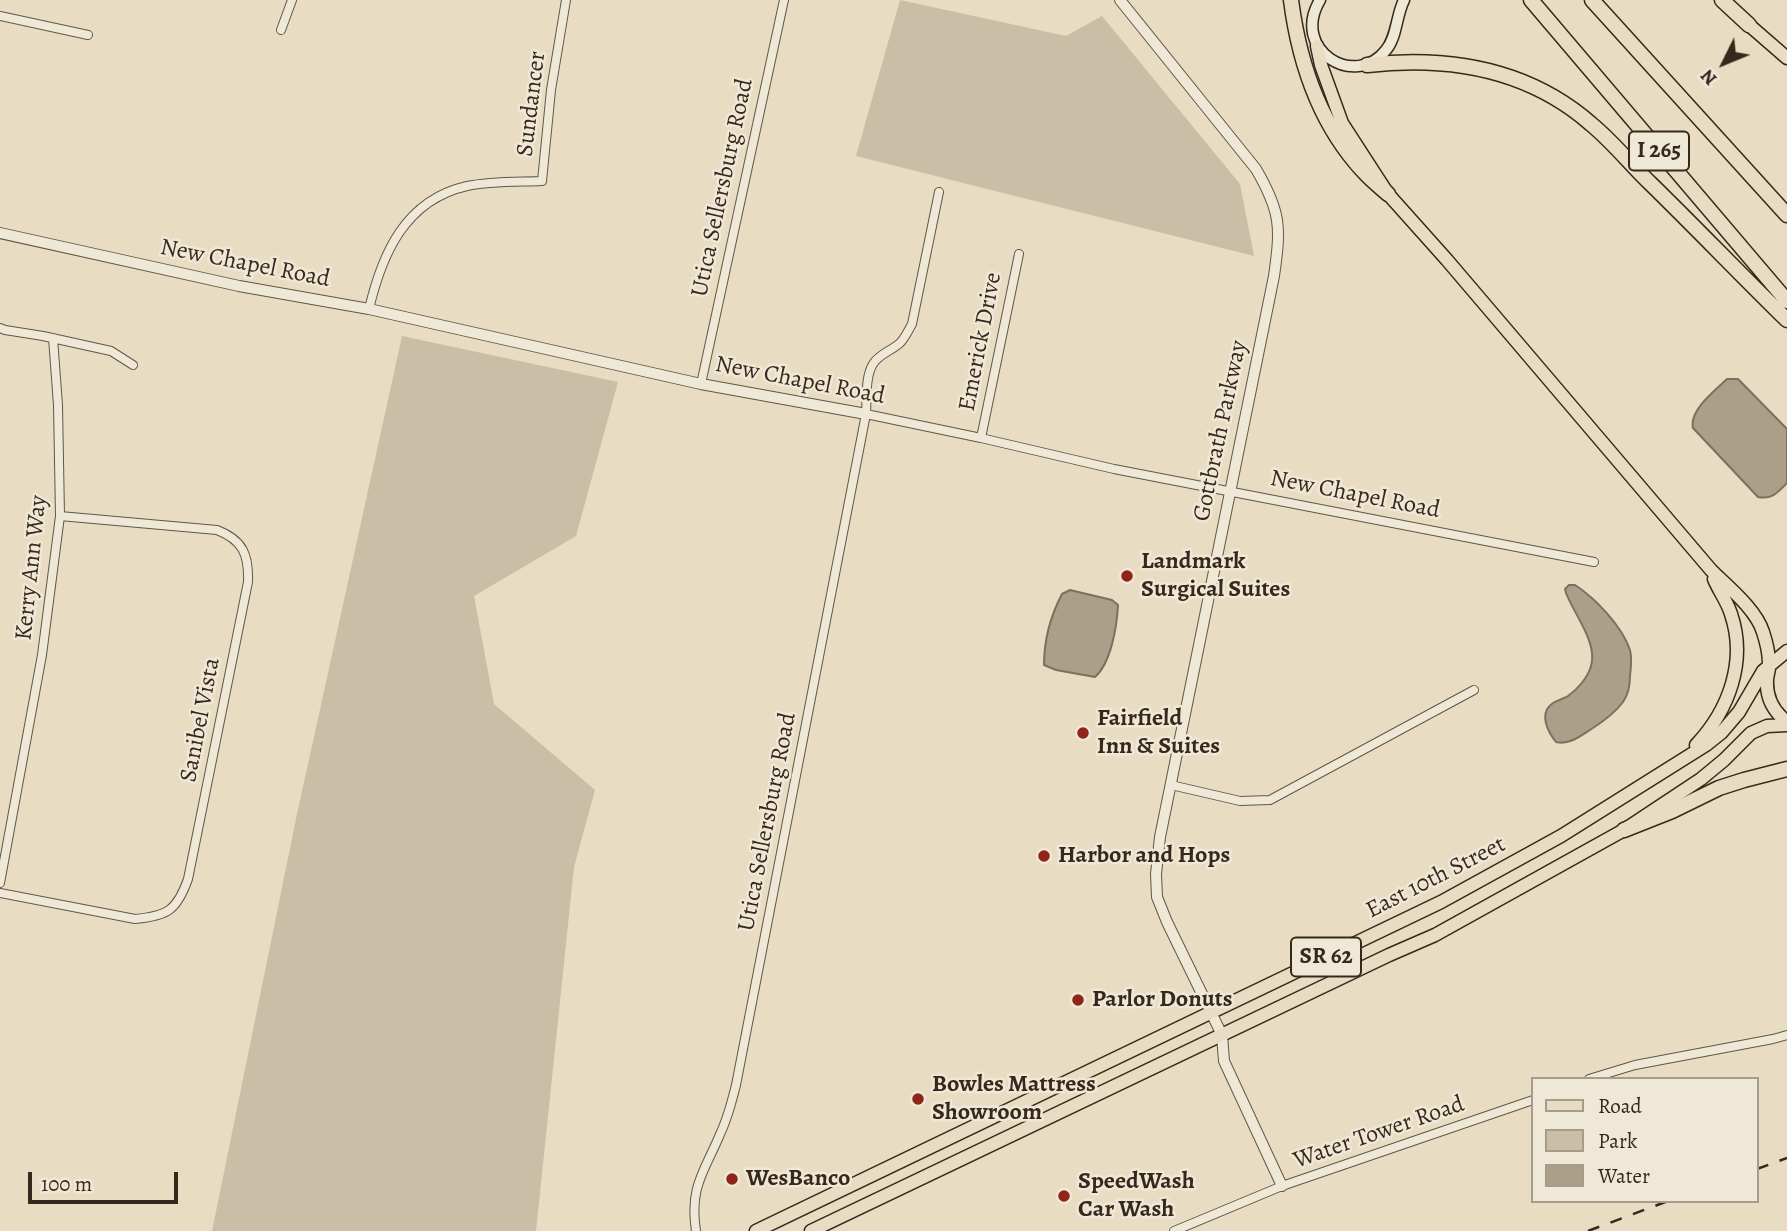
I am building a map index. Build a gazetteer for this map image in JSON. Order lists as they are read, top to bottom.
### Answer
{
  "streets": {
    "highway": ["I 265", "SR 62"],
    "main road": ["East 10th Street"],
    "street": [
      "Sundancer",
      "Utica Sellersburg Road",
      "New Chapel Road",
      "Emerick Drive",
      "Gottbrath Parkway",
      "Kerry Ann Way",
      "Sanibel Vista",
      "Water Tower Road"
    ]
  },
  "crossings": [
    ["Sundancer", "New Chapel Road"],
    ["Utica Sellersburg Road", "New Chapel Road"],
    ["New Chapel Road", "Emerick Drive"],
    ["New Chapel Road", "Gottbrath Parkway"],
    ["Gottbrath Parkway", "East 10th Street"],
    ["Gottbrath Parkway", "SR 62"],
    ["Gottbrath Parkway", "Water Tower Road"],
    ["Kerry Ann Way", "Sanibel Vista"],
    ["East 10th Street", "SR 62"]
  ],
  "places": [
    "Landmark Surgical Suites",
    "Fairfield Inn & Suites",
    "Harbor and Hops",
    "Parlor Donuts",
    "Bowles Mattress Showroom",
    "WesBanco",
    "SpeedWash Car Wash"
  ],
  "legend": ["Road", "Park", "Water"],
  "scale_bar": "100 m",
  "north": "bottom left"
}
